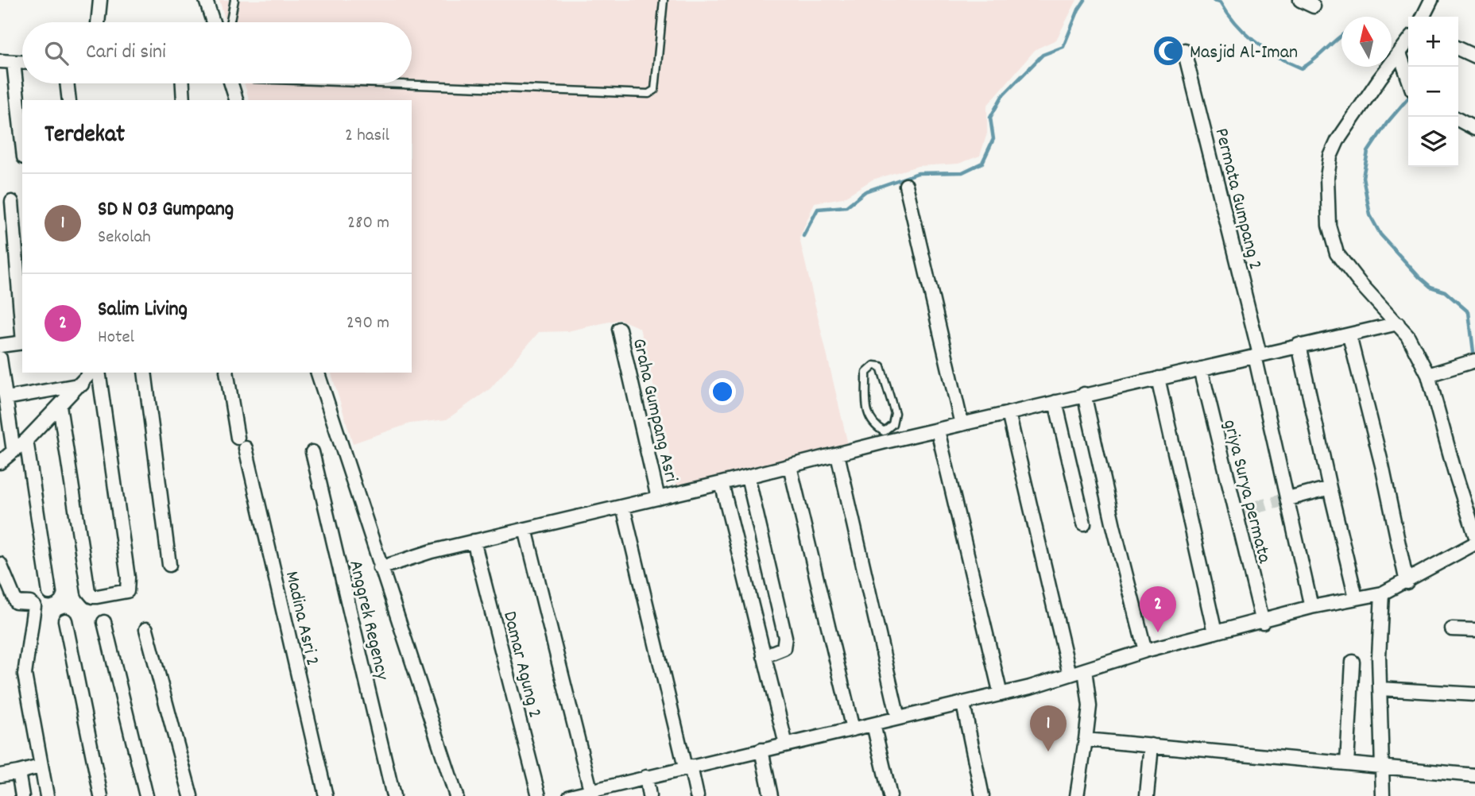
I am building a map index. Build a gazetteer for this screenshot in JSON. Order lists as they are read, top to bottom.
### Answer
{
  "streets": {
    "street": [
      "Permata Gumpang 2",
      "Graha Gumpang Asri",
      "griya Surya permata",
      "Madina Asri 2",
      "Anggrek Regency",
      "Damar Agung 2"
    ]
  },
  "places": {
    "mosque": ["Masjid Al-Iman"]
  },
  "north": "top",
  "page": {
    "map_buttons": ["+", "−"],
    "search": "Cari di sini",
    "heading": ["Terdekat", "2 hasil"],
    "list": [
      {
        "mark": "1",
        "name": "SD N 03 Gumpang",
        "note": "Sekolah",
        "value": "280 m"
      },
      {
        "mark": "2",
        "name": "Salim Living",
        "note": "Hotel",
        "value": "290 m"
      }
    ],
    "pins": ["2", "1"]
  }
}
